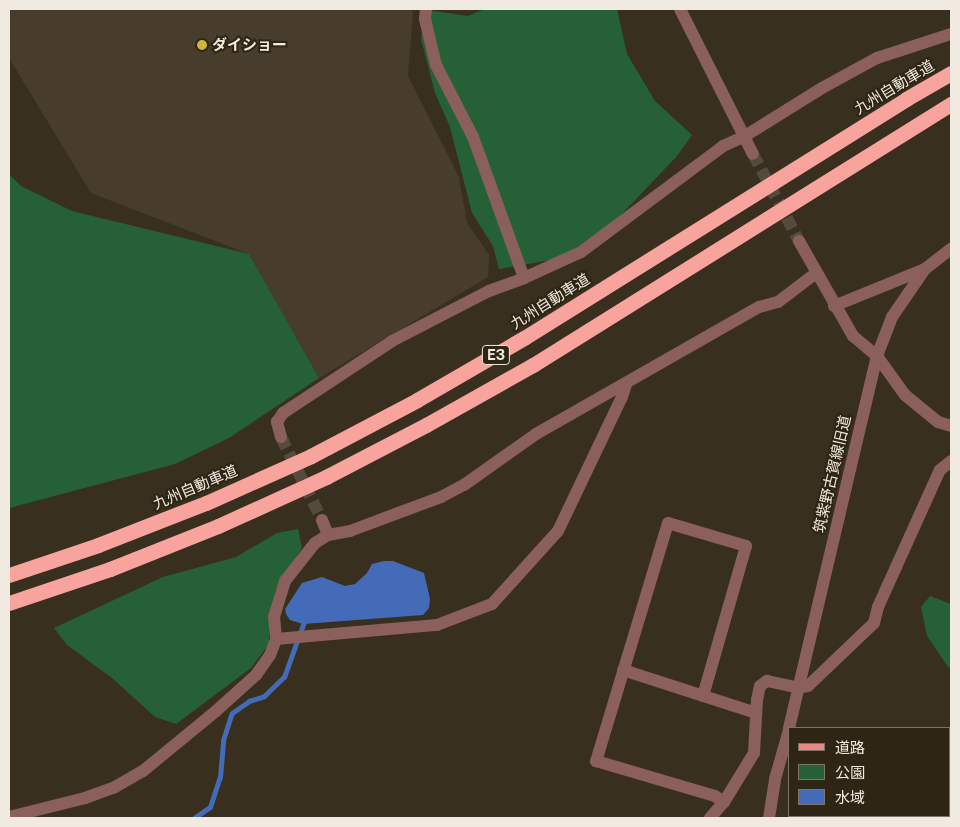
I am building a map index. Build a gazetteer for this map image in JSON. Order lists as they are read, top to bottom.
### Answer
{
  "streets": {
    "highway": ["九州自動車道", "E3"],
    "street": ["筑紫野古賀線旧道"]
  },
  "places": ["ダイショー"],
  "legend": ["道路", "公園", "水域"]
}
